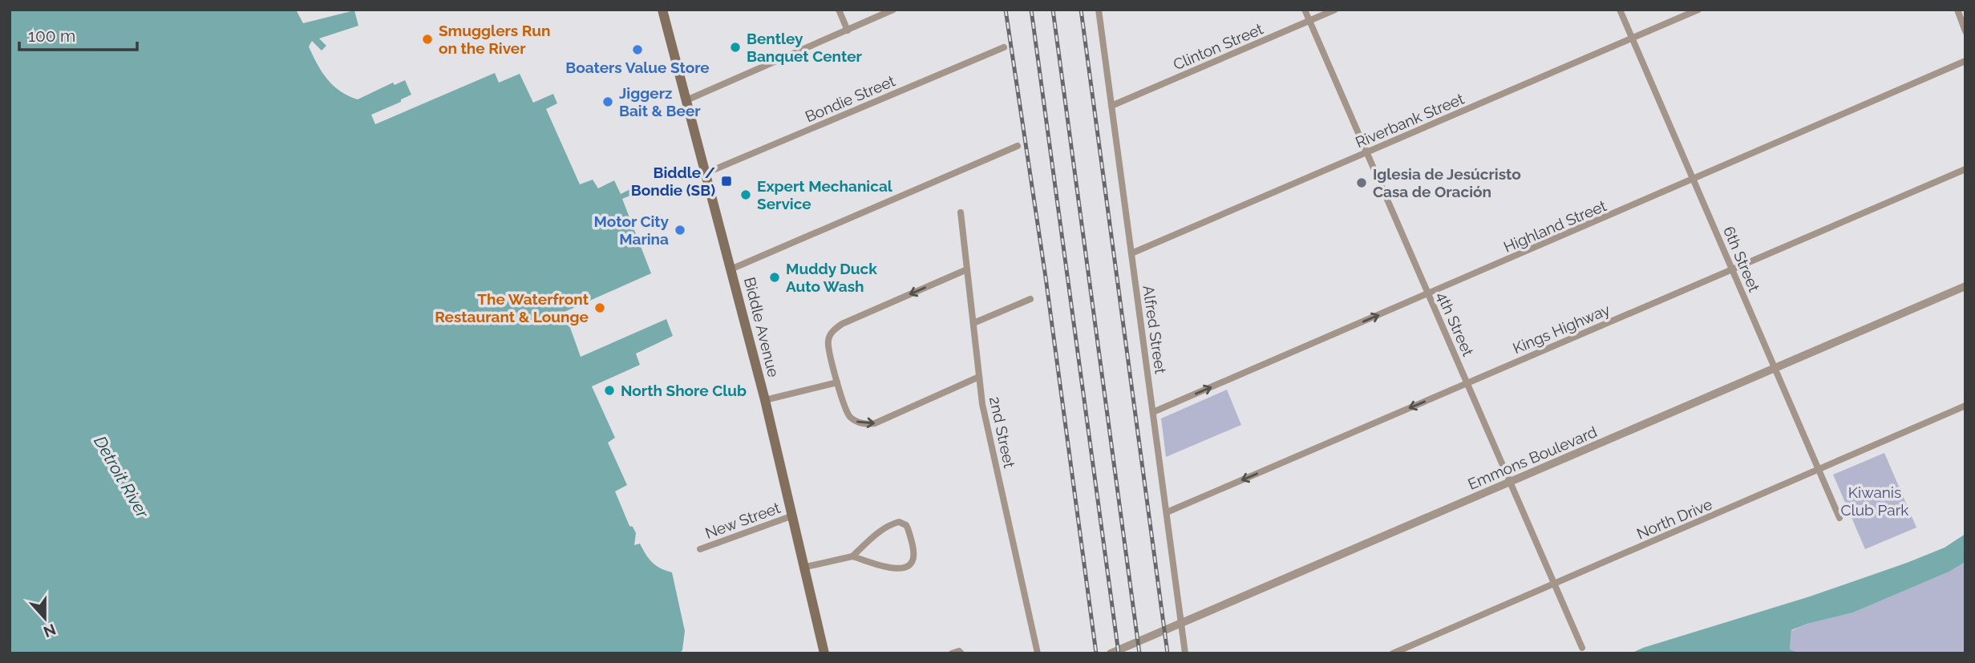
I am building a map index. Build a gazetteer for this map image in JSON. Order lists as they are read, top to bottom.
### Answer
{
  "streets": {
    "main road": ["Biddle Avenue"],
    "street": [
      "Clinton Street",
      "Bondie Street",
      "Riverbank Street",
      "Highland Street",
      "6th Street",
      "4th Street",
      "Kings Highway",
      "Alfred Street",
      "2nd Street",
      "Emmons Boulevard",
      "North Drive",
      "New Street"
    ]
  },
  "crossings": [
    ["Clinton Street", "4th Street"],
    ["Clinton Street", "Alfred Street"],
    ["Bondie Street", "Biddle Avenue"],
    ["Riverbank Street", "6th Street"],
    ["Riverbank Street", "4th Street"],
    ["Riverbank Street", "Alfred Street"],
    ["Highland Street", "6th Street"],
    ["Highland Street", "4th Street"],
    ["Highland Street", "Alfred Street"],
    ["6th Street", "Kings Highway"],
    ["6th Street", "Emmons Boulevard"],
    ["6th Street", "North Drive"],
    ["4th Street", "Kings Highway"],
    ["4th Street", "Emmons Boulevard"],
    ["4th Street", "North Drive"],
    ["Biddle Avenue", "New Street"],
    ["Kings Highway", "Alfred Street"],
    ["Alfred Street", "Emmons Boulevard"]
  ],
  "one_way": ["Kings Highway"],
  "water": ["Detroit River"],
  "parks": ["Kiwanis Club Park"],
  "places": {
    "other": [
      "Smugglers Run on the River",
      "Bentley Banquet Center",
      "Boaters Value Store",
      "Jiggerz Bait & Beer",
      "Iglesia de Jesúcristo Casa de Oración",
      "Expert Mechanical Service",
      "Motor City Marina",
      "Muddy Duck Auto Wash",
      "The Waterfront Restaurant & Lounge",
      "North Shore Club"
    ],
    "transit": ["Biddle / Bondie (SB)"]
  },
  "scale_bar": "100 m",
  "north": "bottom"
}
